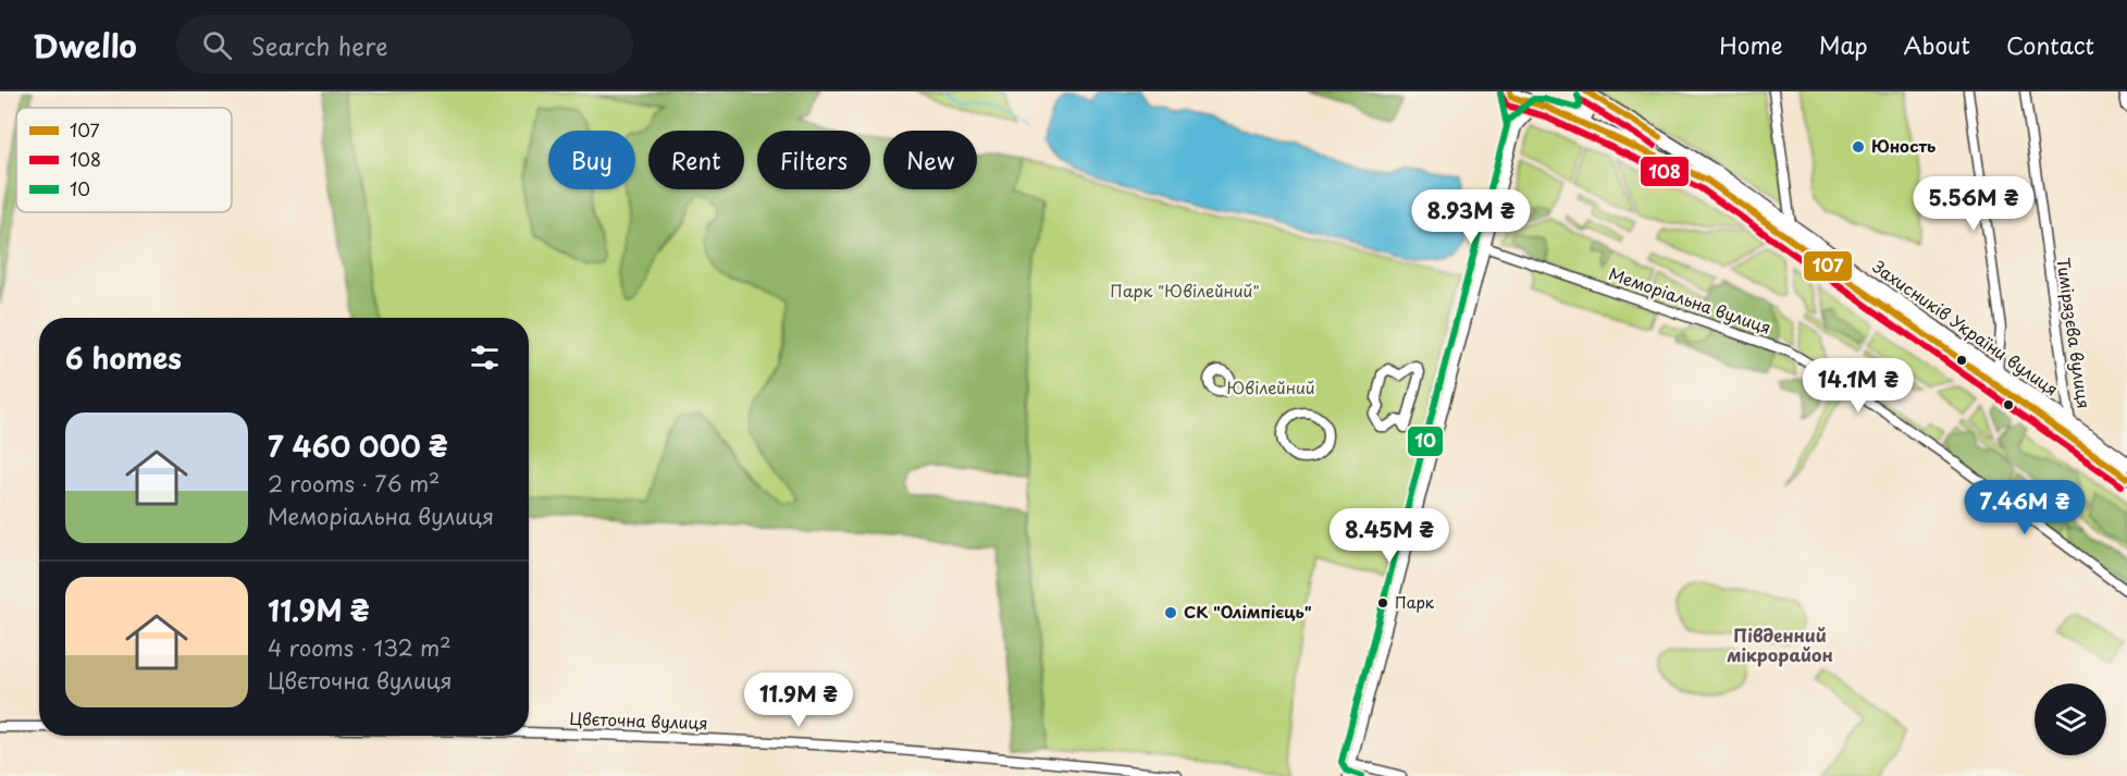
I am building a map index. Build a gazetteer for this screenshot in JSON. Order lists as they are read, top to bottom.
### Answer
{
  "streets": {
    "highway": ["Захисників України вулиця"],
    "street": ["Меморіальна вулиця", "Тимірязєва вулиця", "Цвєточна вулиця"]
  },
  "crossings": [
    ["Захисників України вулиця", "Тимірязєва вулиця"]
  ],
  "districts": ["Південний мікрорайон"],
  "parks": ["Парк \"Ювілейний\"", "Ювілейний"],
  "places": ["Юность", "Парк", "СК \"Олімпієць\""],
  "lines": ["transit line 107", "transit line 108", "transit line 10"],
  "legend": ["107", "108", "10"],
  "page": {
    "header": "Dwello",
    "search": "Search here",
    "nav": [
      "Home",
      "Map",
      "About",
      "Contact"
    ],
    "chip": [
      "Buy",
      "Rent",
      "Filters",
      "New"
    ],
    "price": [
      "5.56M ₴",
      "8.93M ₴",
      "14.1M ₴",
      "7.46M ₴",
      "8.45M ₴",
      "11.9M ₴"
    ],
    "heading": "6 homes",
    "list": [
      {
        "name": "7 460 000 ₴",
        "note": "2 rooms · 76 m² · Меморіальна вулиця"
      },
      {
        "name": "11.9M ₴",
        "note": "4 rooms · 132 m² · Цвєточна вулиця"
      }
    ]
  }
}
